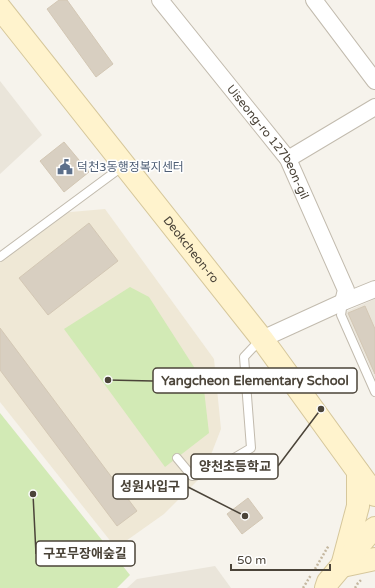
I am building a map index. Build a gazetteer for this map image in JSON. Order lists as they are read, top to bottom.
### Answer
{
  "streets": {
    "main road": ["Deokcheon-ro"],
    "street": ["Uiseong-ro 127beon-gil"]
  },
  "places": {
    "public building": ["덕천3동행정복지센터"],
    "other": [
      "Yangcheon Elementary School",
      "양천초등학교",
      "구포무장애숲길",
      "성원사입구"
    ]
  },
  "scale_bar": "50 m"
}
